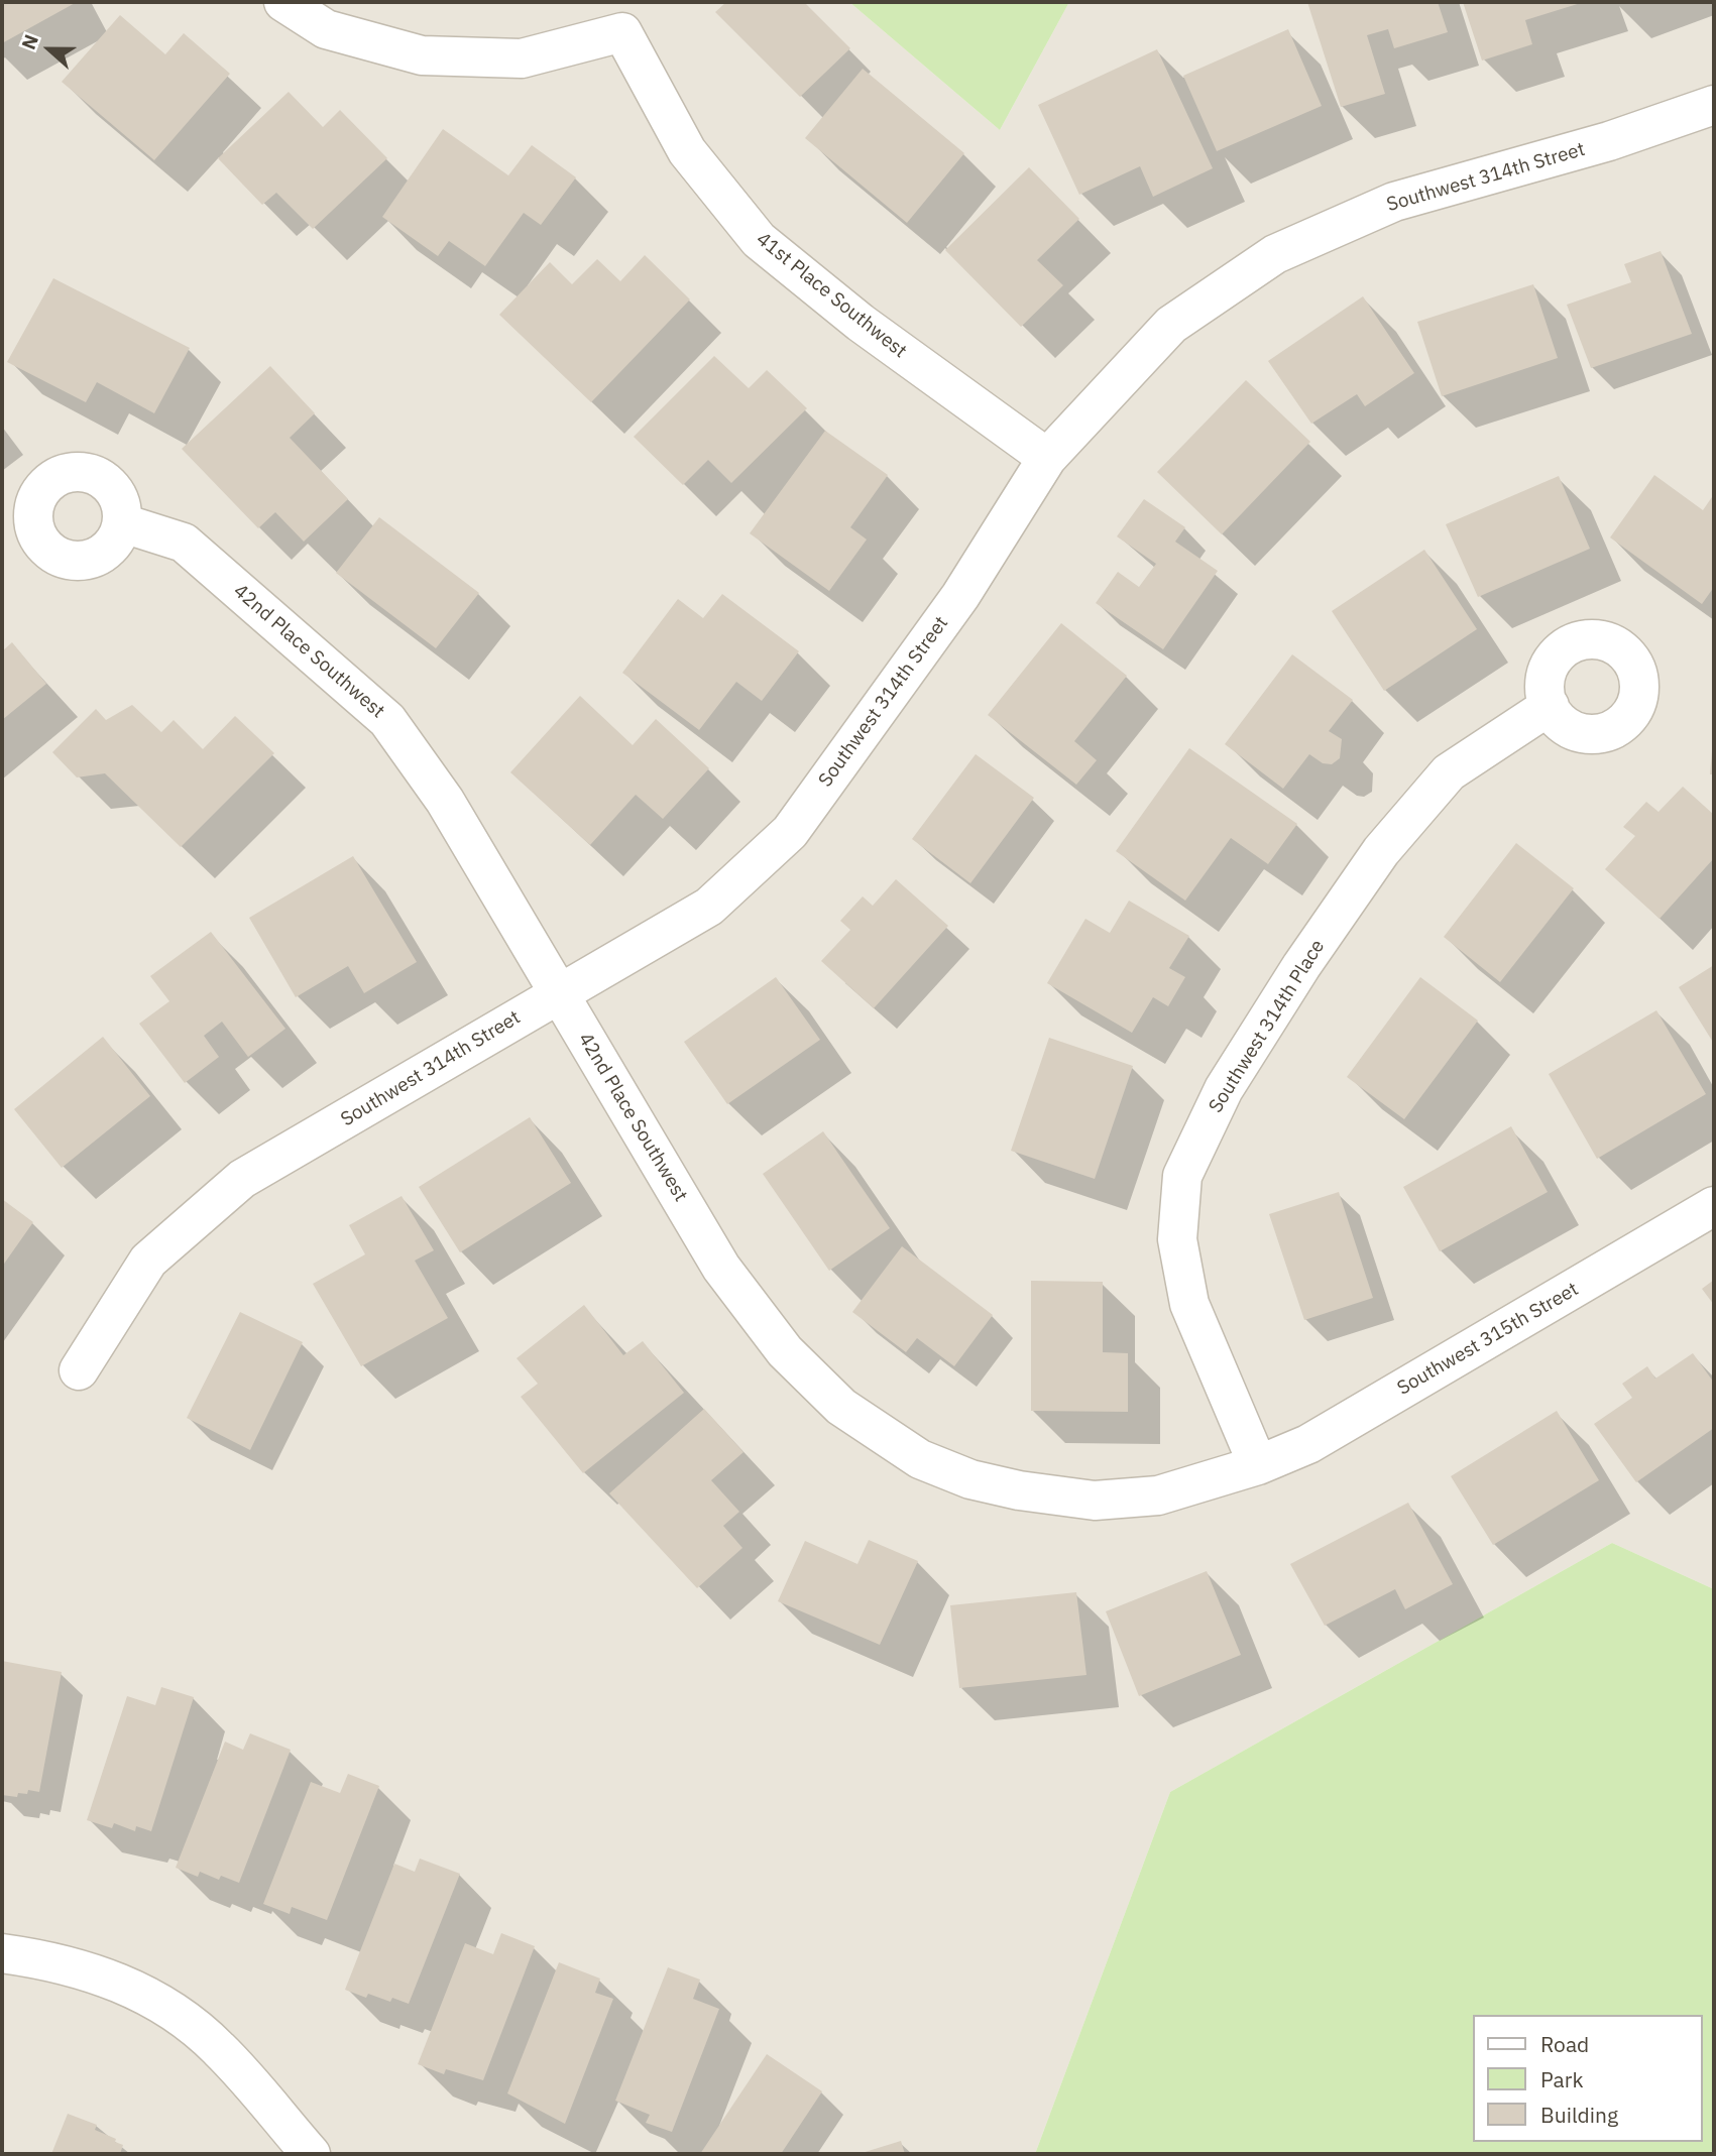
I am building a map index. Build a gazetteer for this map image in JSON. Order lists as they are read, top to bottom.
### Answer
{
  "streets": {
    "street": [
      "Southwest 314th Street",
      "41st Place Southwest",
      "42nd Place Southwest",
      "Southwest 314th Place",
      "Southwest 315th Street"
    ]
  },
  "crossings": [
    ["Southwest 314th Street", "41st Place Southwest"],
    ["Southwest 314th Street", "42nd Place Southwest"],
    ["42nd Place Southwest", "Southwest 314th Place"],
    ["42nd Place Southwest", "Southwest 315th Street"],
    ["Southwest 314th Place", "Southwest 315th Street"]
  ],
  "legend": ["Road", "Park", "Building"],
  "north": "left"
}
